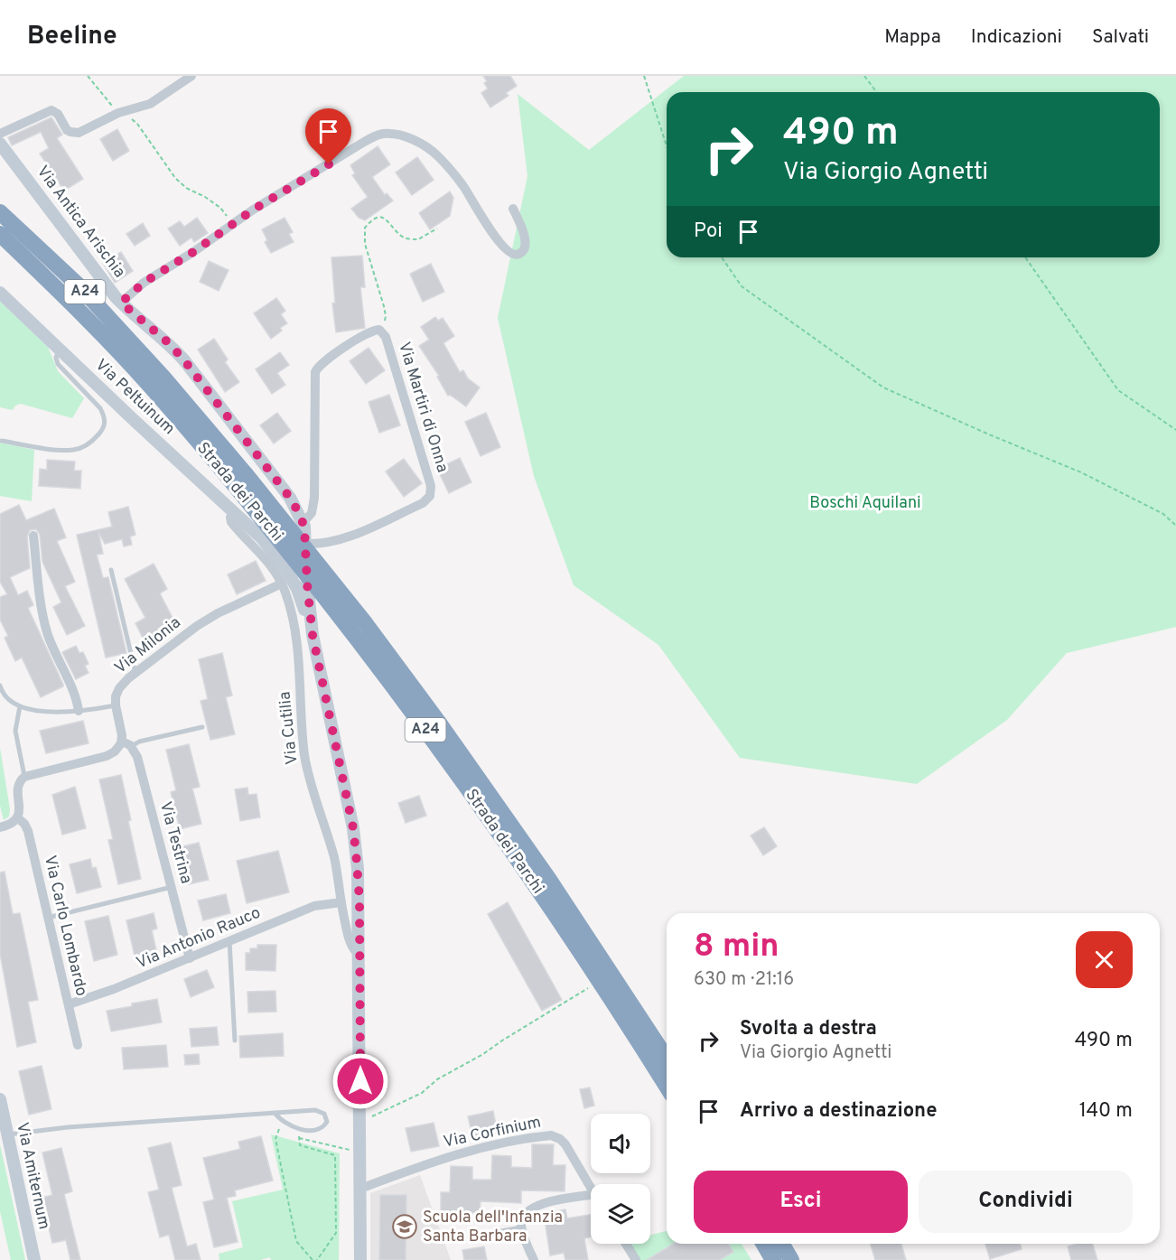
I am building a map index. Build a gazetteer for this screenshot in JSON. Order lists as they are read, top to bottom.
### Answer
{
  "streets": {
    "highway": ["A24", "Strada dei Parchi"],
    "main road": ["Via Antica Arischia", "Via Peltuinum", "Via Amiternum"],
    "street": [
      "Via Martiri di Onna",
      "Via Milonia",
      "Via Cutilia",
      "Via Testrina",
      "Via Carlo Lombardo",
      "Via Antonio Rauco",
      "Via Corfinium"
    ]
  },
  "crossings": [
    ["Via Antica Arischia", "Via Peltuinum"],
    ["Via Antica Arischia", "Via Martiri di Onna"],
    ["Via Antica Arischia", "Via Cutilia"],
    ["Via Antica Arischia", "Via Corfinium"],
    ["Via Peltuinum", "Via Martiri di Onna"],
    ["Via Peltuinum", "Via Cutilia"],
    ["Via Milonia", "Via Cutilia"],
    ["Via Cutilia", "Via Antonio Rauco"],
    ["Via Testrina", "Via Antonio Rauco"],
    ["Via Carlo Lombardo", "Via Antonio Rauco"]
  ],
  "parks": ["Boschi Aquilani"],
  "places": {
    "school or university": ["Scuola dell'Infanzia Santa Barbara"]
  },
  "page": {
    "header": "Beeline",
    "nav": ["Mappa", "Indicazioni", "Salvati"],
    "turn": ["490 m", "Via Giorgio Agnetti"],
    "then": "Poi",
    "heading": ["8 min", "630 m · 21:16"],
    "list": [
      {
        "name": "Svolta a destra",
        "note": "Via Giorgio Agnetti",
        "value": "490 m"
      },
      {
        "name": "Arrivo a destinazione",
        "value": "140 m"
      }
    ],
    "buttons": ["Esci", "Condividi"]
  }
}
